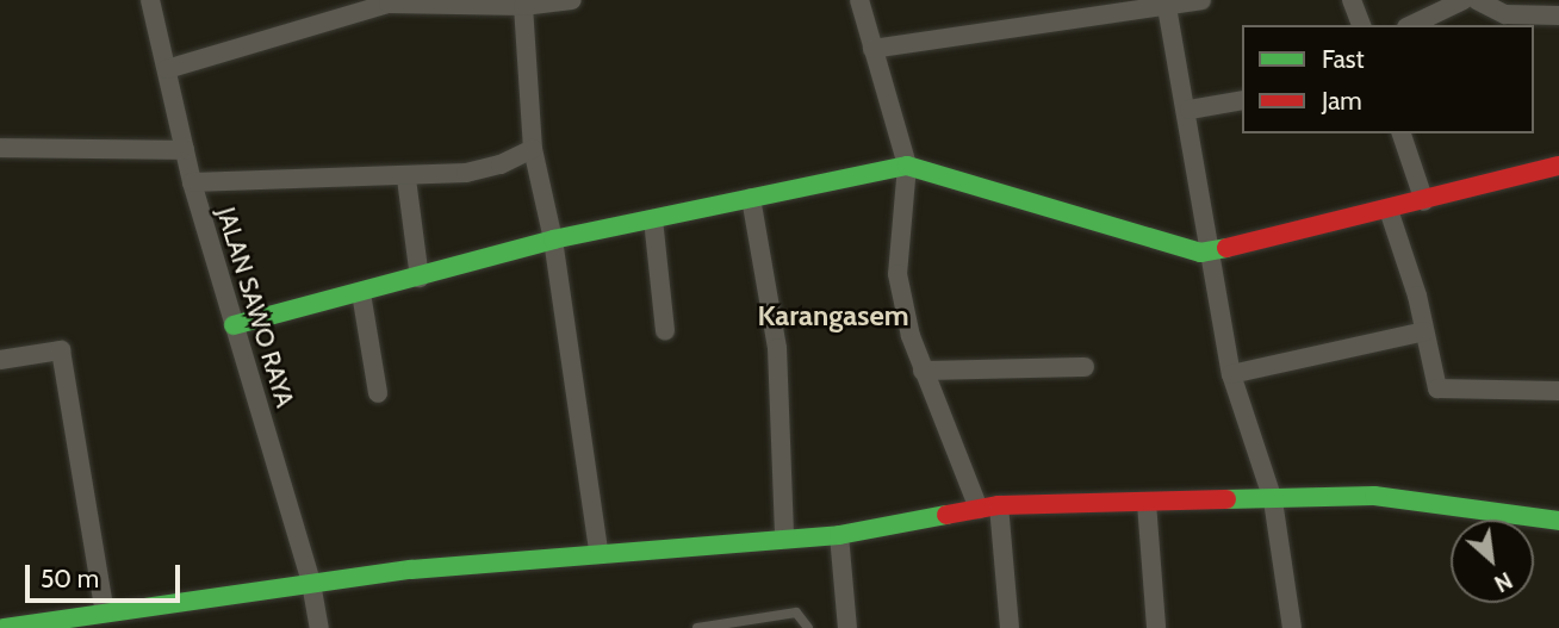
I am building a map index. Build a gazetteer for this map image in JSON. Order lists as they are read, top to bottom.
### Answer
{
  "streets": {
    "street": ["JALAN SAWO RAYA"]
  },
  "districts": ["Karangasem"],
  "legend": ["Fast", "Jam"],
  "scale_bar": "50 m",
  "north": "bottom right"
}
